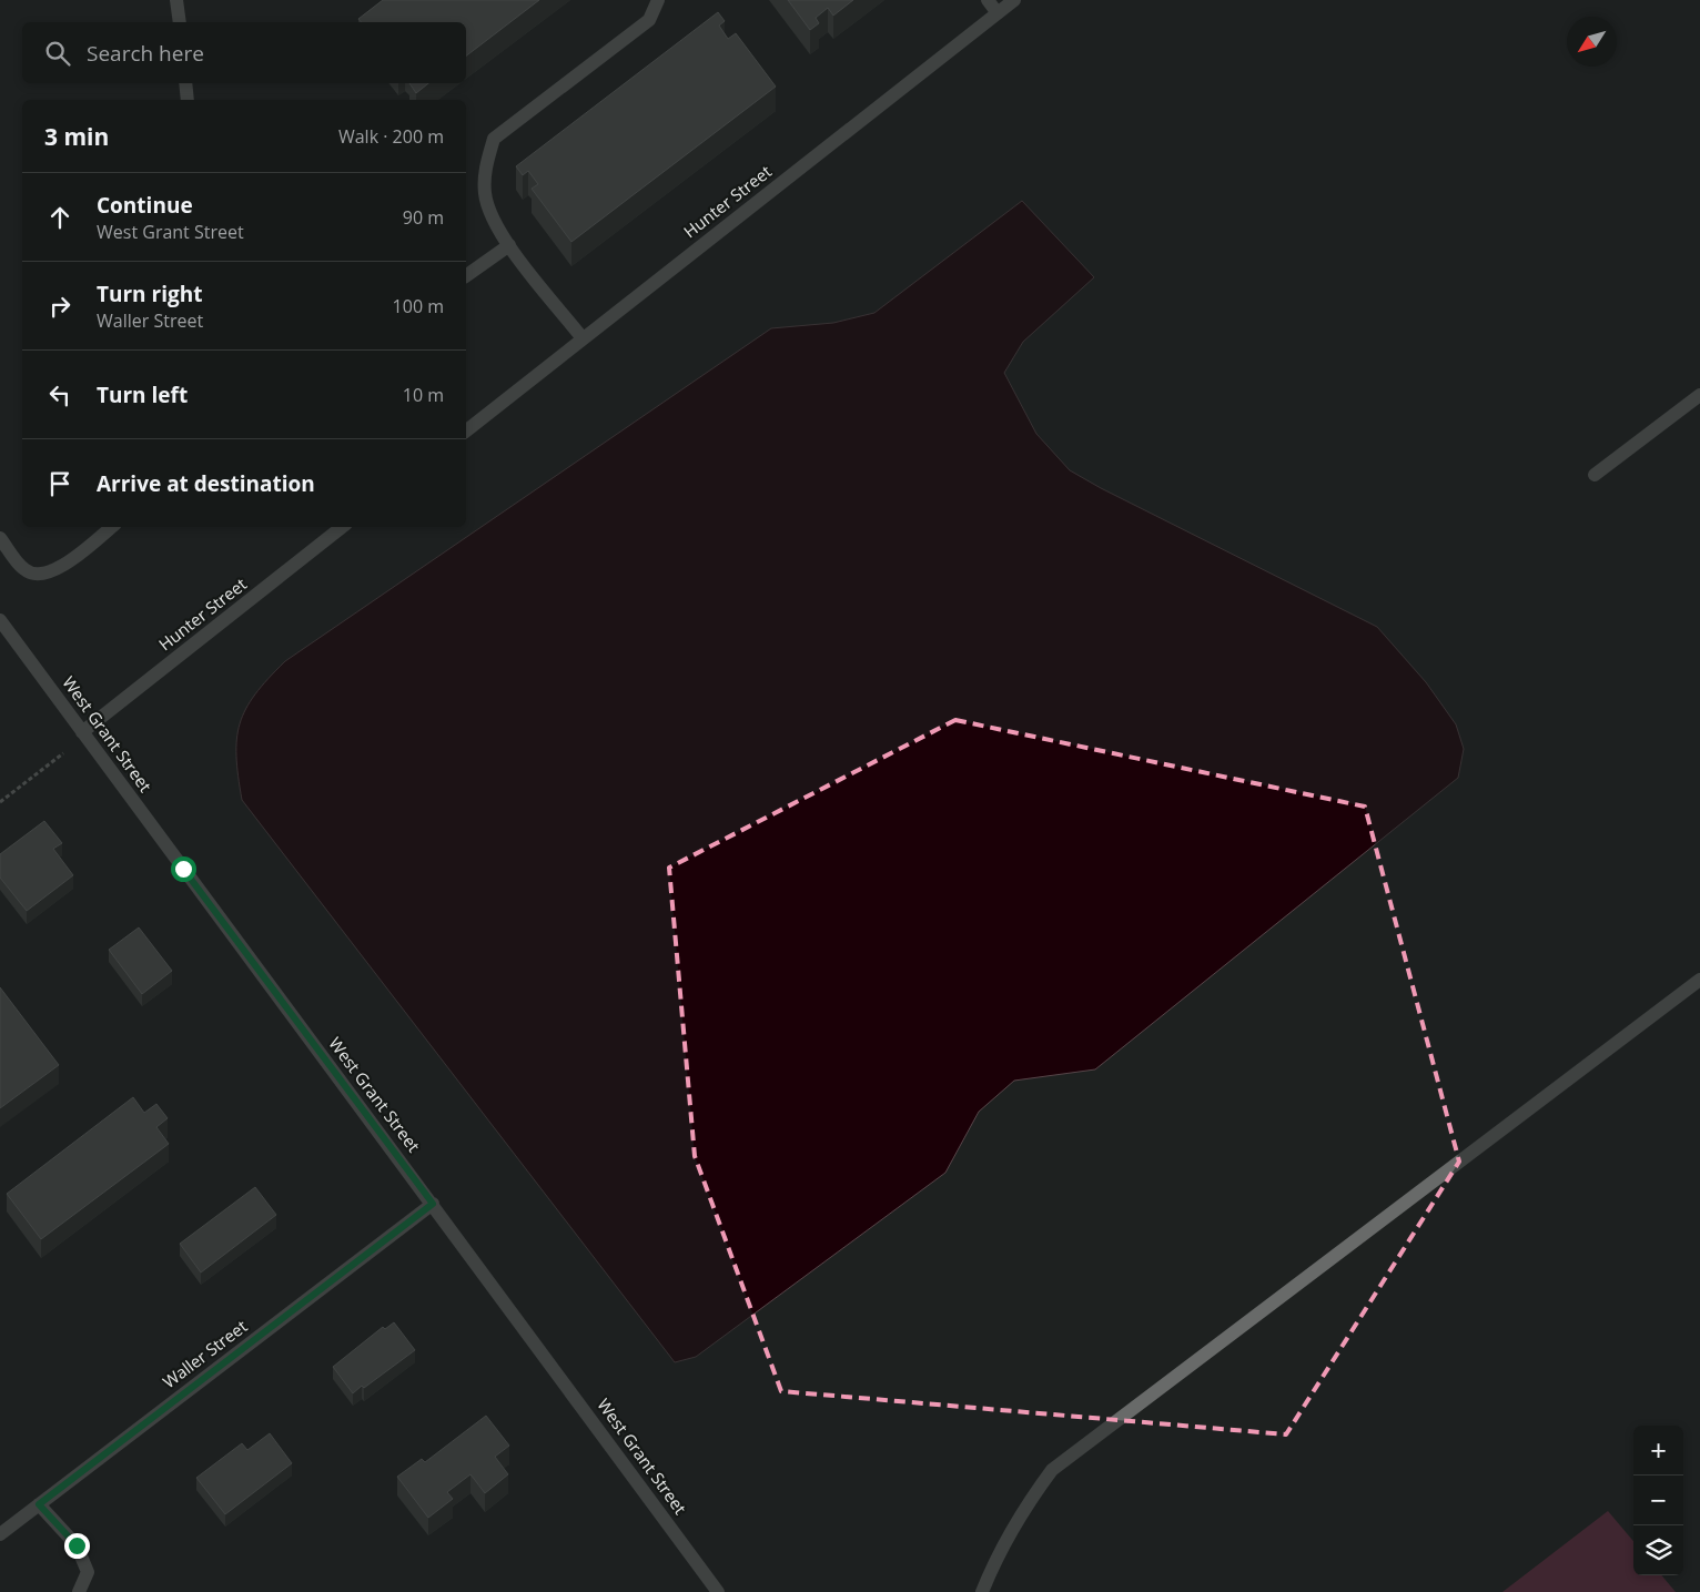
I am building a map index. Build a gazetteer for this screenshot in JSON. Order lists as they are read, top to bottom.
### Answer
{
  "streets": {
    "street": ["Hunter Street", "West Grant Street", "Waller Street"]
  },
  "crossings": [
    ["Hunter Street", "West Grant Street"],
    ["West Grant Street", "Waller Street"]
  ],
  "north": "bottom left",
  "page": {
    "search": "Search here",
    "heading": ["3 min", "Walk · 200 m"],
    "list": [
      ["Continue", "West Grant Street", "90 m"],
      ["Turn right", "Waller Street", "100 m"],
      ["Turn left", "10 m"],
      "Arrive at destination"
    ],
    "map_buttons": ["+", "−"]
  }
}
